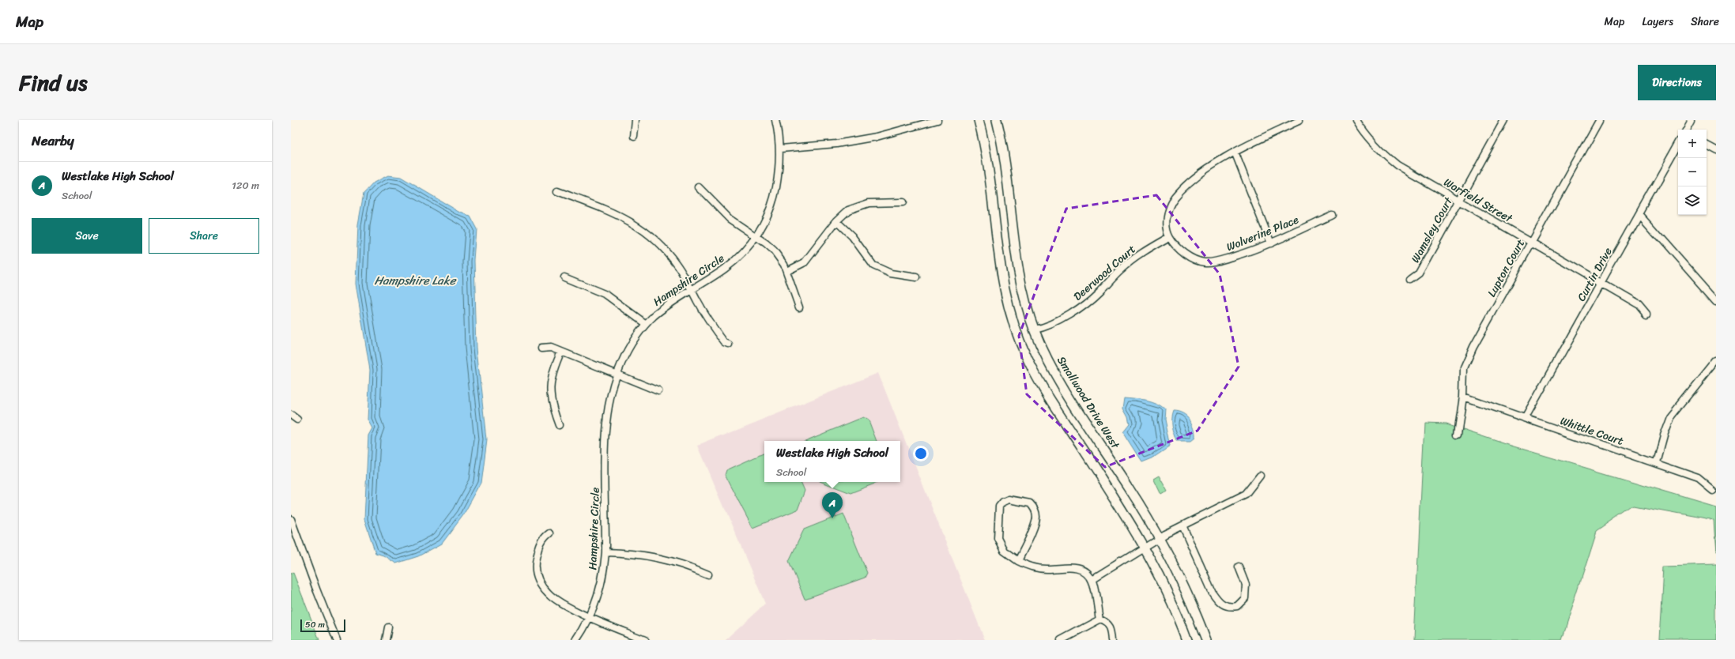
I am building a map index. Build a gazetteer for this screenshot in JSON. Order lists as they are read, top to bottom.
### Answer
{
  "streets": {
    "street": [
      "Warfield Street",
      "Wamsley Court",
      "Wolverine Place",
      "Lupton Court",
      "Deerwood Court",
      "Curtin Drive",
      "Hampshire Circle",
      "Smallwood Drive West",
      "Whittle Court"
    ]
  },
  "crossings": [
    ["Warfield Street", "Wamsley Court"],
    ["Warfield Street", "Lupton Court"],
    ["Warfield Street", "Curtin Drive"],
    ["Wolverine Place", "Deerwood Court"],
    ["Lupton Court", "Whittle Court"],
    ["Deerwood Court", "Smallwood Drive West"],
    ["Curtin Drive", "Whittle Court"]
  ],
  "water": ["Hampshire Lake"],
  "scale_bar": "50 m",
  "page": {
    "header": "Map",
    "nav": ["Map", "Layers", "Share"],
    "title": "Find us",
    "buttons": [
      "Directions",
      ["Save", "Share"]
    ],
    "heading": "Nearby",
    "map_buttons": ["+", "−"],
    "list": [
      {
        "mark": "A",
        "name": "Westlake High School",
        "note": "School",
        "value": "120 m"
      }
    ],
    "popup": ["Westlake High School", "School"],
    "pins": "A",
    "scale": "50 m"
  }
}
